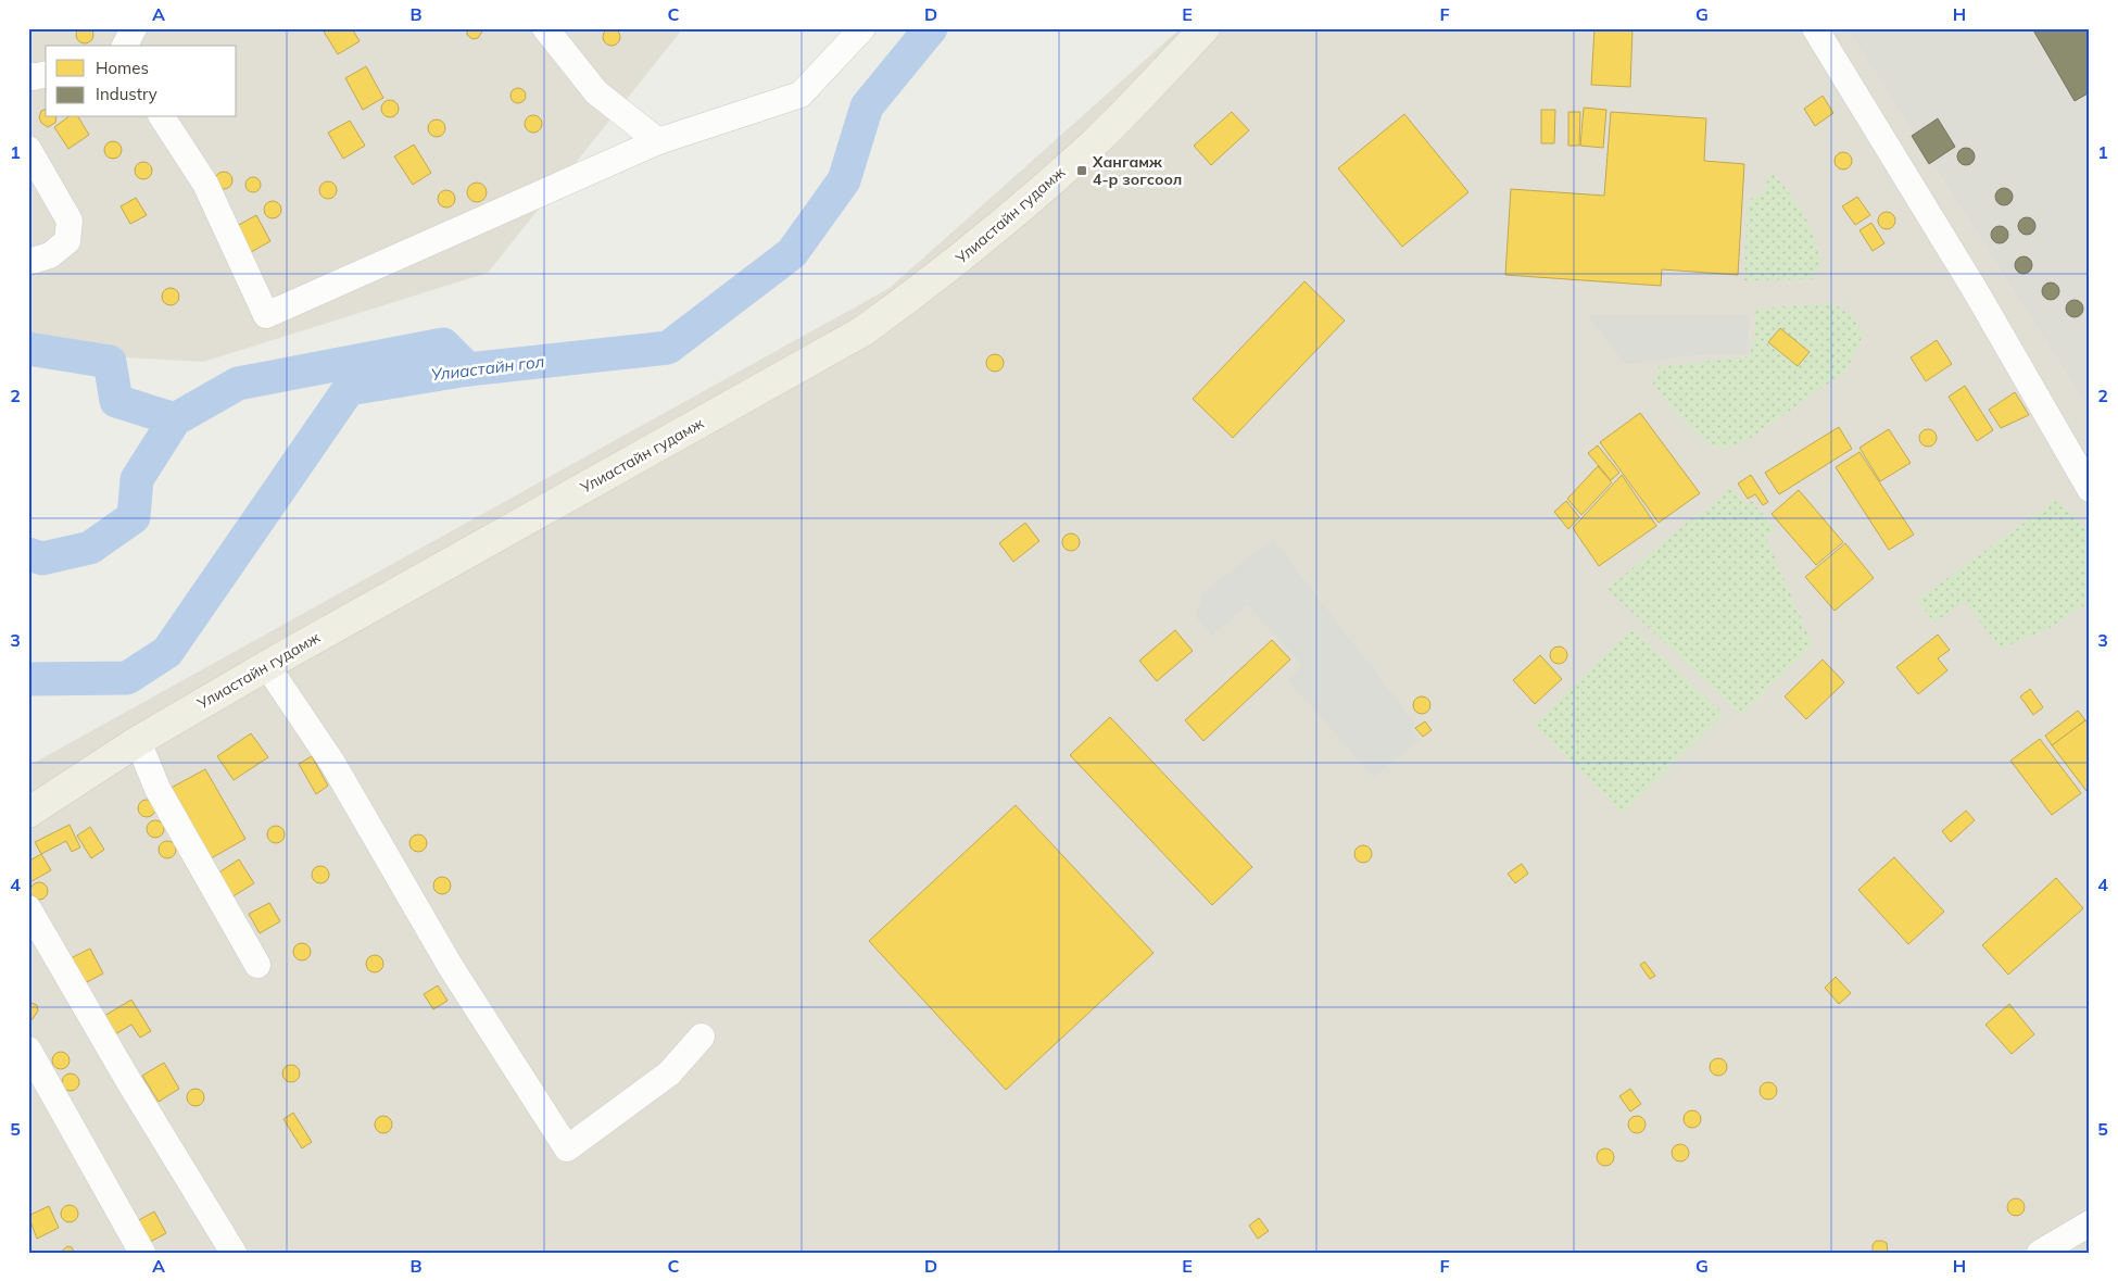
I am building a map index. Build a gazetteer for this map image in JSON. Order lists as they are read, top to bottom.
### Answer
{
  "streets": {
    "main road": ["Улиастайн гудамж"]
  },
  "water": ["Улиастайн гол"],
  "places": {
    "transit": ["Хангамж 4-р зогсоол"]
  },
  "legend": ["Homes", "Industry"],
  "grid": {
    "columns": [
      "A",
      "B",
      "C",
      "D",
      "E",
      "F",
      "G",
      "H"
    ],
    "rows": [
      "1",
      "2",
      "3",
      "4",
      "5"
    ]
  }
}
